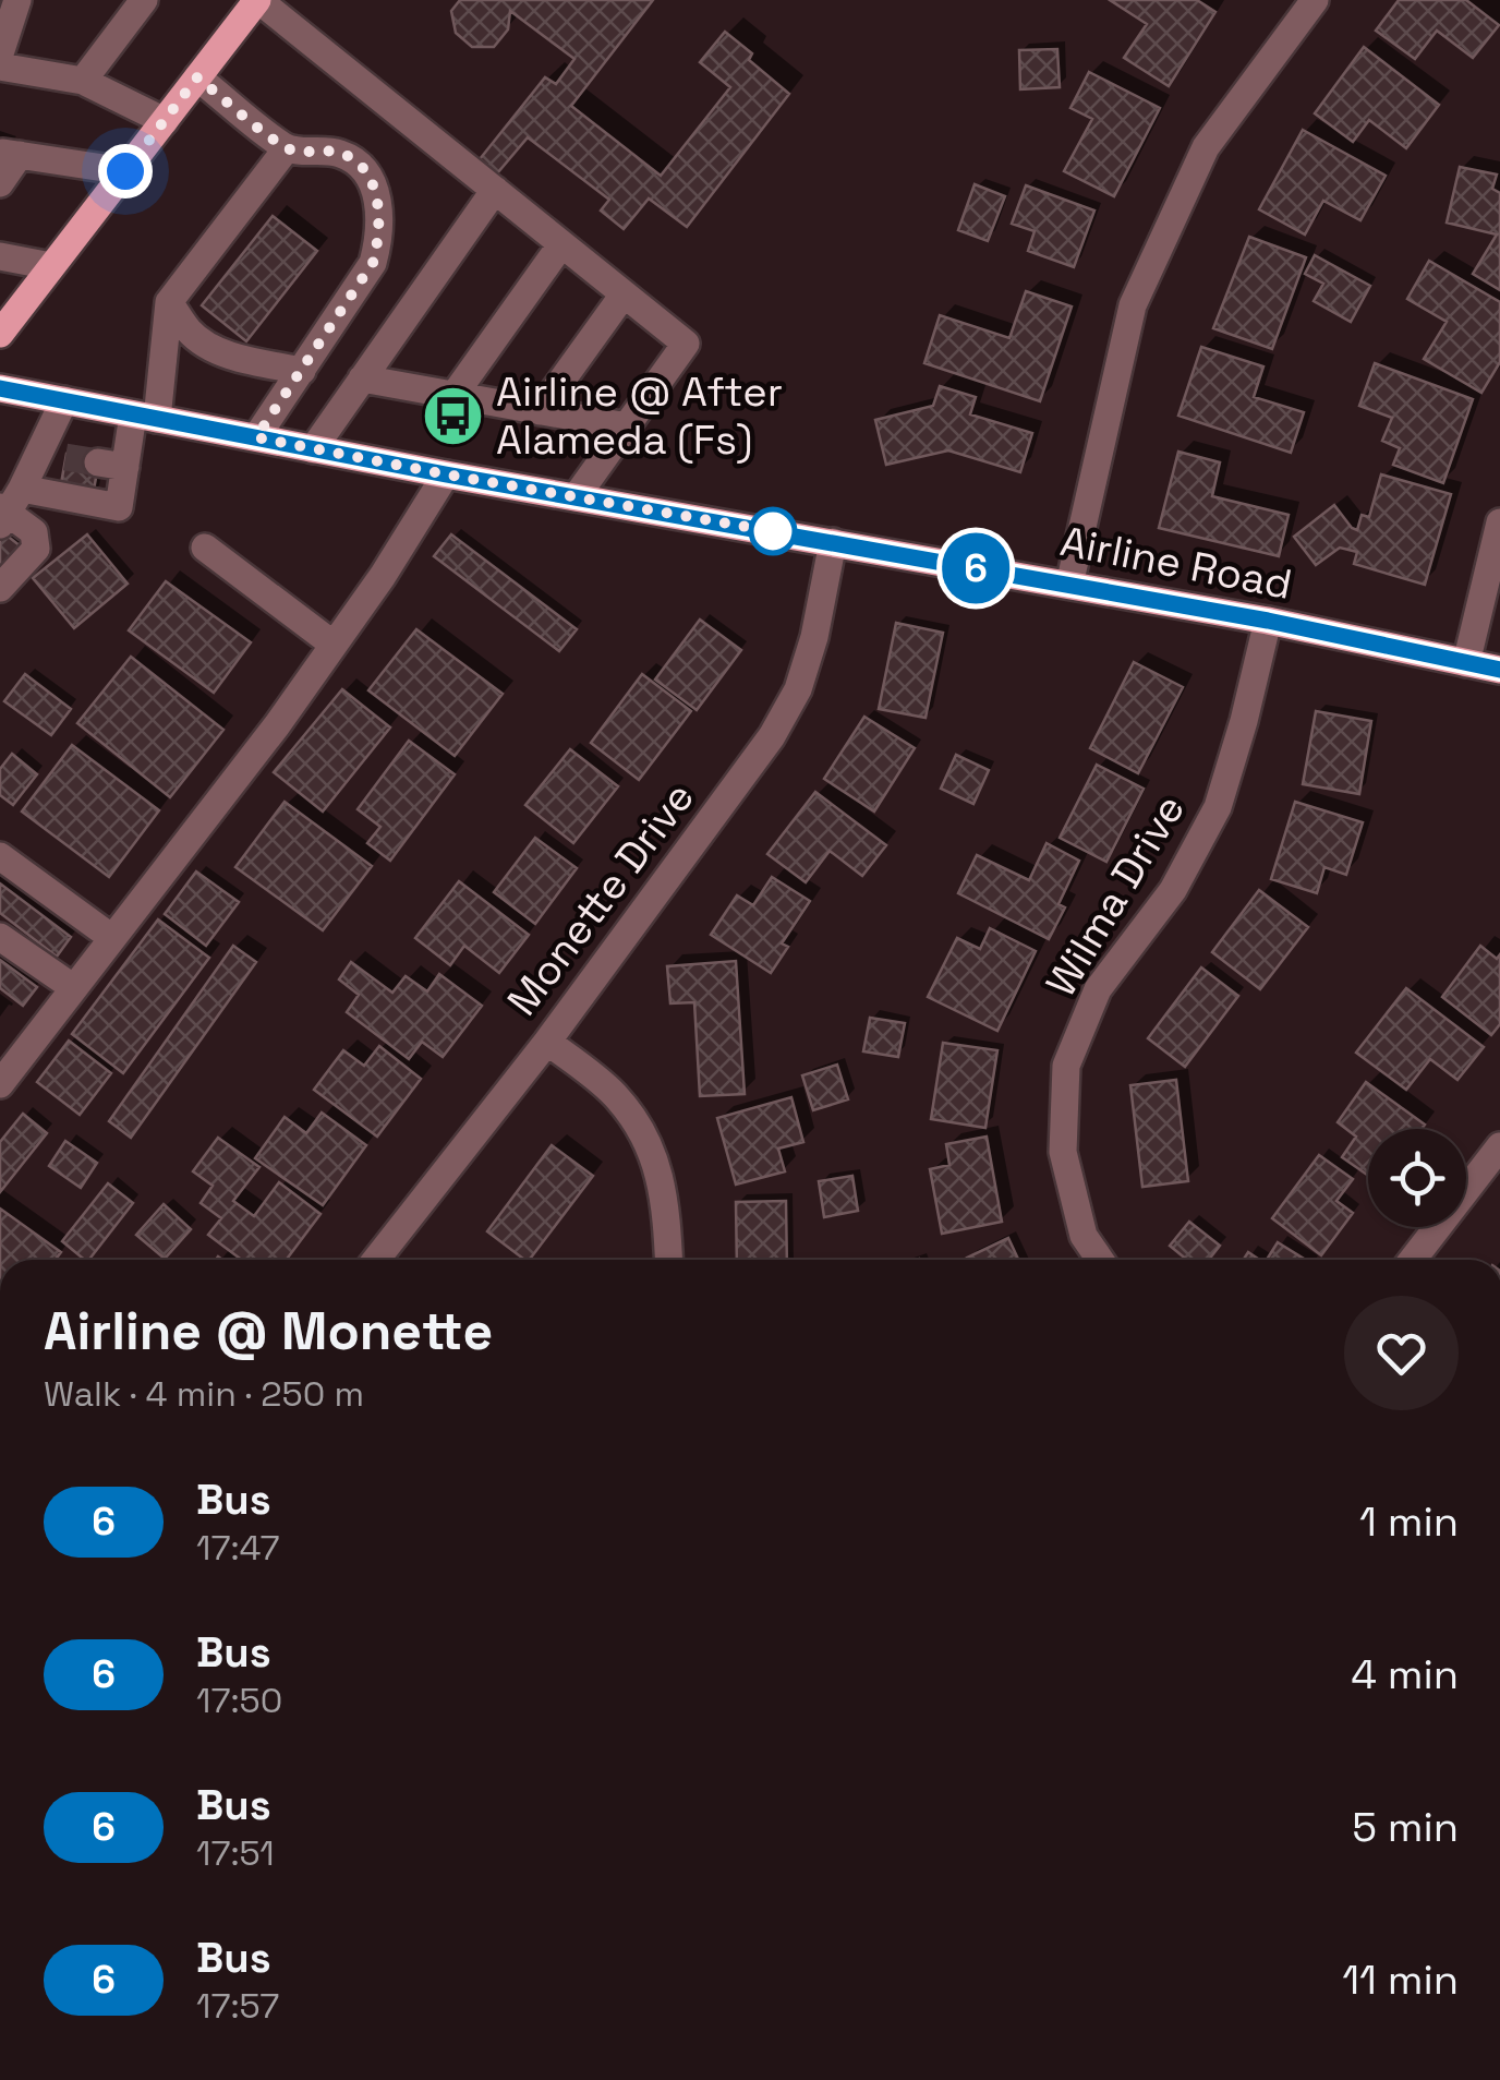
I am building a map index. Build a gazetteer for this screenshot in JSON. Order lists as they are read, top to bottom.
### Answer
{
  "streets": {
    "main road": ["Airline Road"],
    "street": ["Wilma Drive", "Monette Drive"]
  },
  "crossings": [
    ["Airline Road", "Wilma Drive"],
    ["Airline Road", "Monette Drive"]
  ],
  "places": {
    "bus stop": ["Airline @ After Alameda (Fs)"]
  },
  "lines": ["bus line 6"],
  "page": {
    "on_map": "6",
    "heading": ["Airline @ Monette", "Walk · 4 min · 250 m"],
    "list": [
      {
        "mark": "6",
        "name": "Bus",
        "note": "17:47",
        "value": "1 min"
      },
      {
        "mark": "6",
        "name": "Bus",
        "note": "17:50",
        "value": "4 min"
      },
      {
        "mark": "6",
        "name": "Bus",
        "note": "17:51",
        "value": "5 min"
      },
      {
        "mark": "6",
        "name": "Bus",
        "note": "17:57",
        "value": "11 min"
      }
    ]
  }
}
